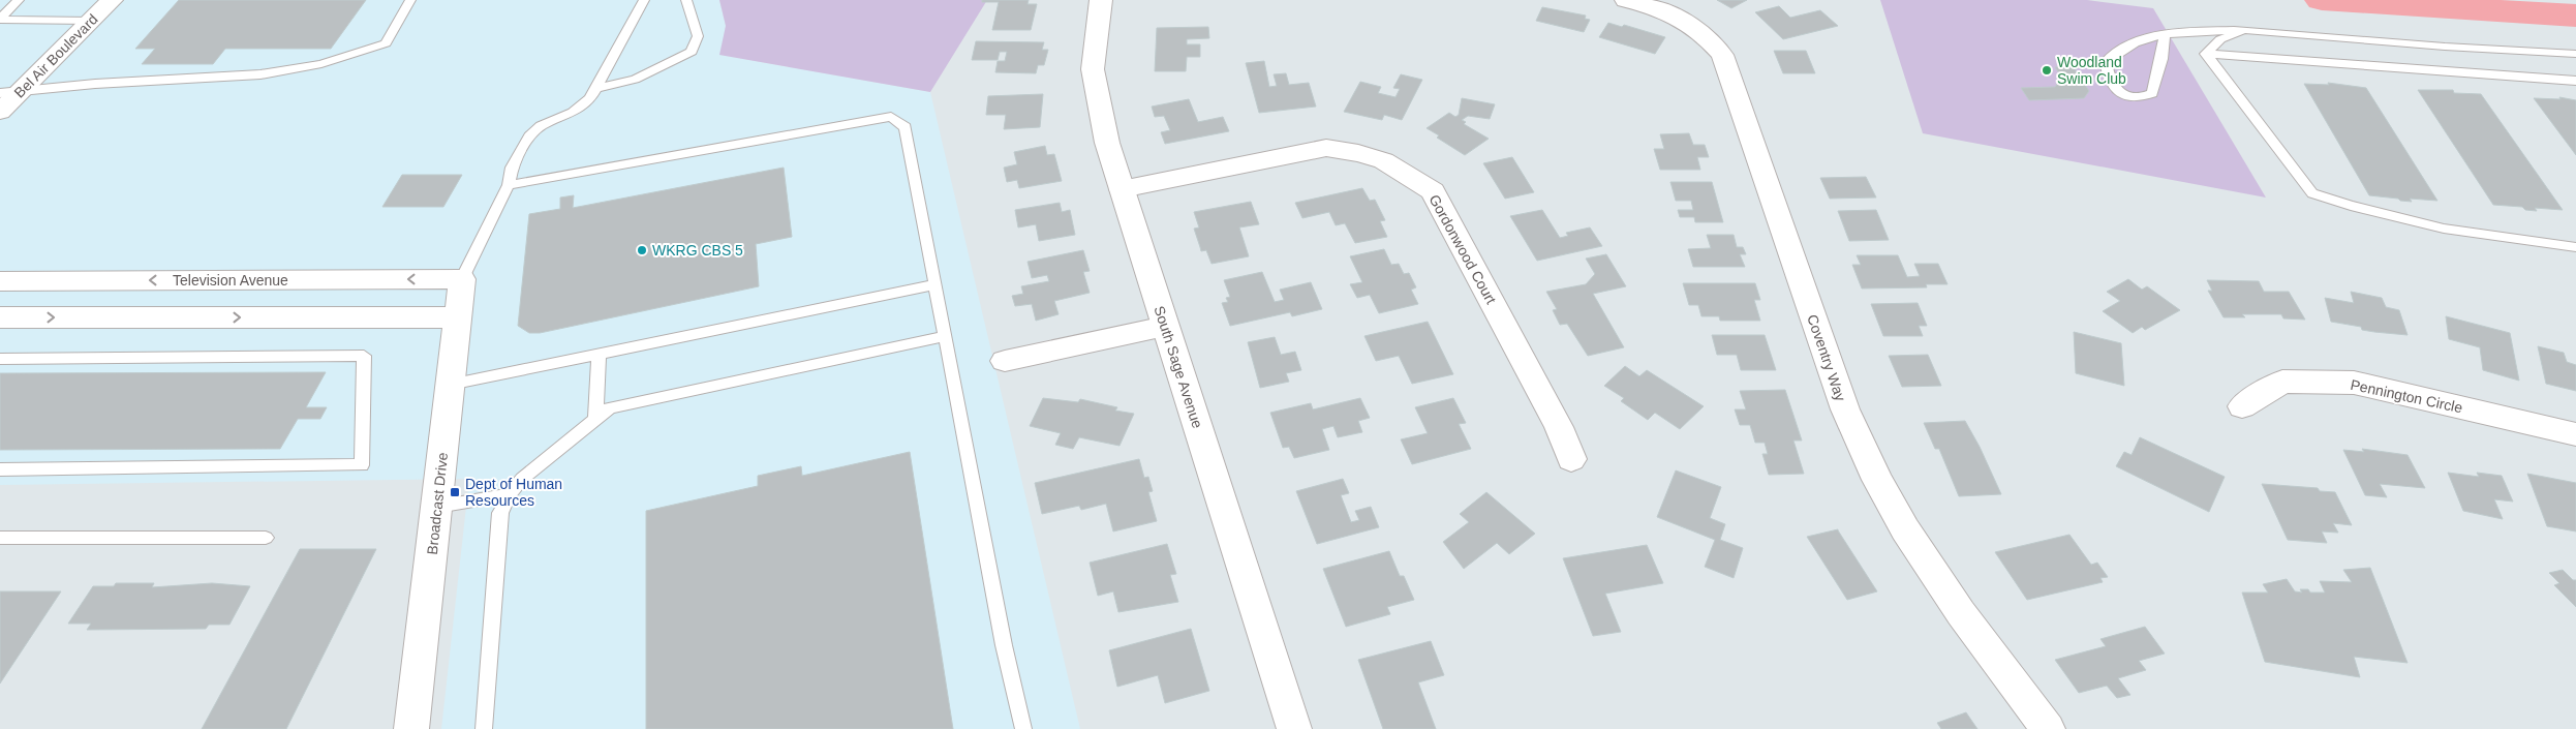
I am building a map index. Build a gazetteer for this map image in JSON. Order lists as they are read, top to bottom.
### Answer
{
  "streets": {
    "street": [
      "Bel Air Boulevard",
      "Gordonwood Court",
      "Television Avenue",
      "Coventry Way",
      "South Sage Avenue",
      "Pennington Circle",
      "Broadcast Drive"
    ]
  },
  "crossings": [
    ["Gordonwood Court", "South Sage Avenue"],
    ["Television Avenue", "Broadcast Drive"]
  ],
  "places": {
    "other": ["Woodland Swim Club", "WKRG CBS 5"],
    "transit": ["Dept of Human Resources"]
  }
}
